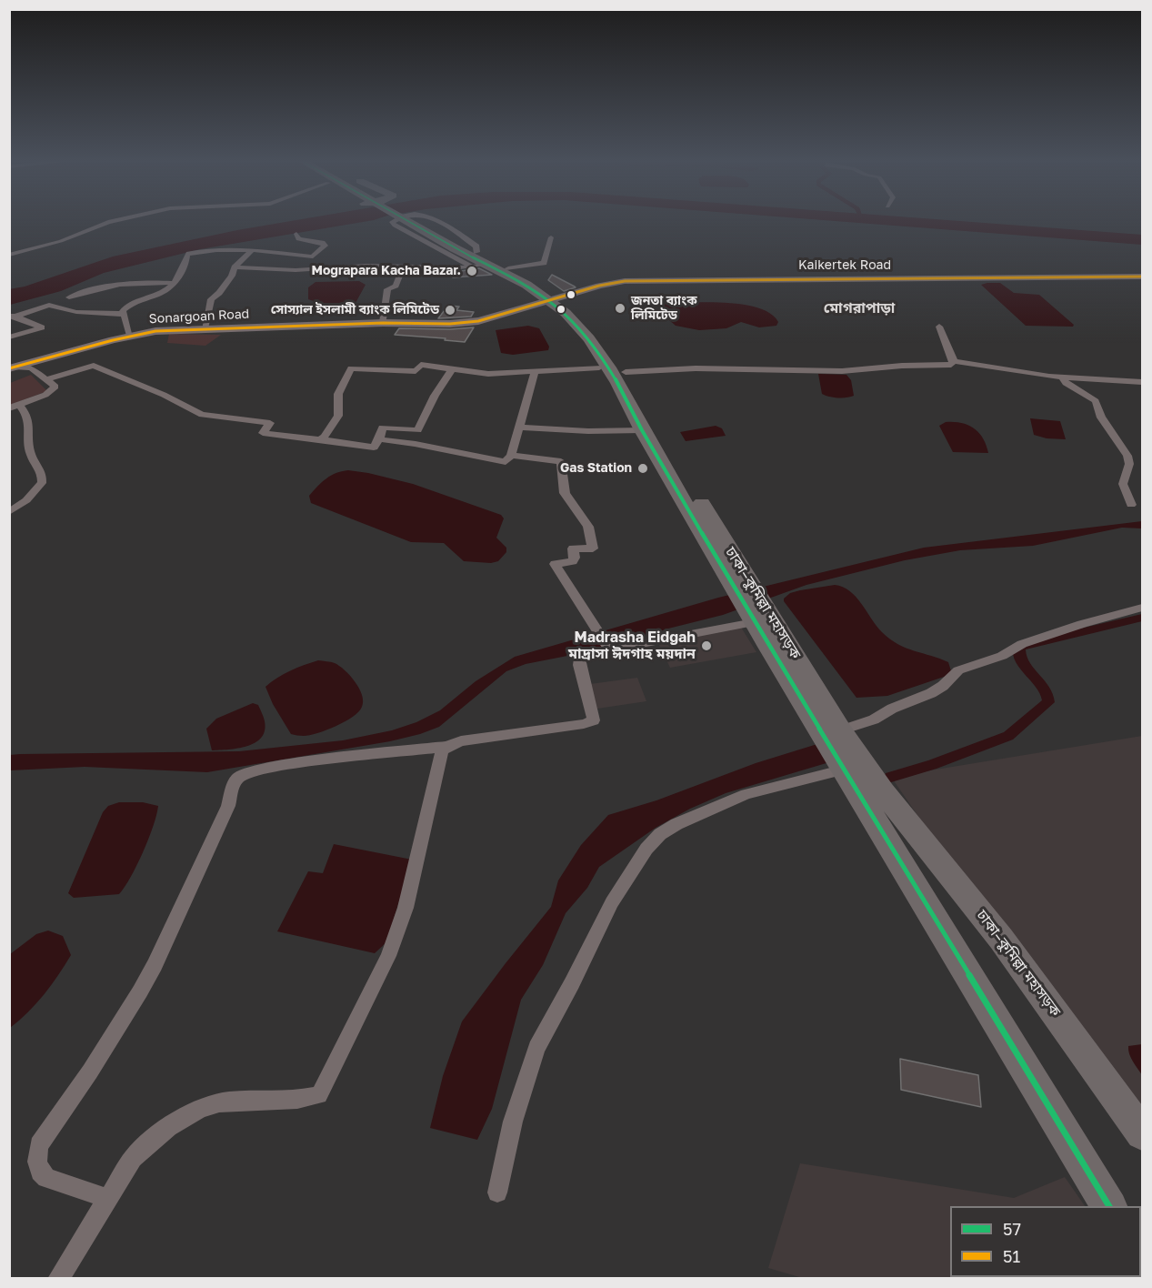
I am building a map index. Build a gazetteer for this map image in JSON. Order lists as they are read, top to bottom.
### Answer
{
  "streets": {
    "highway": ["ঢাকা–কুমিল্লা মহাসড়ক"],
    "main road": ["Kaikertek Road", "Sonargoan Road"]
  },
  "crossings": [
    ["Kaikertek Road", "Sonargoan Road"],
    ["Kaikertek Road", "ঢাকা–কুমিল্লা মহাসড়ক"],
    ["Sonargoan Road", "ঢাকা–কুমিল্লা মহাসড়ক"]
  ],
  "districts": ["মোগরাপাড়া"],
  "places": [
    "Mograpara Kacha Bazar.",
    "জনতা ব্যাংক লিমিটেড",
    "সোস্যাল ইসলামী ব্যাংক লিমিটেড",
    "Gas Station",
    "Madrasha Eidgah মাদ্রাসা ঈদগাহ ময়দান"
  ],
  "lines": ["transit line 57", "transit line 51"],
  "legend": ["57", "51"]
}
